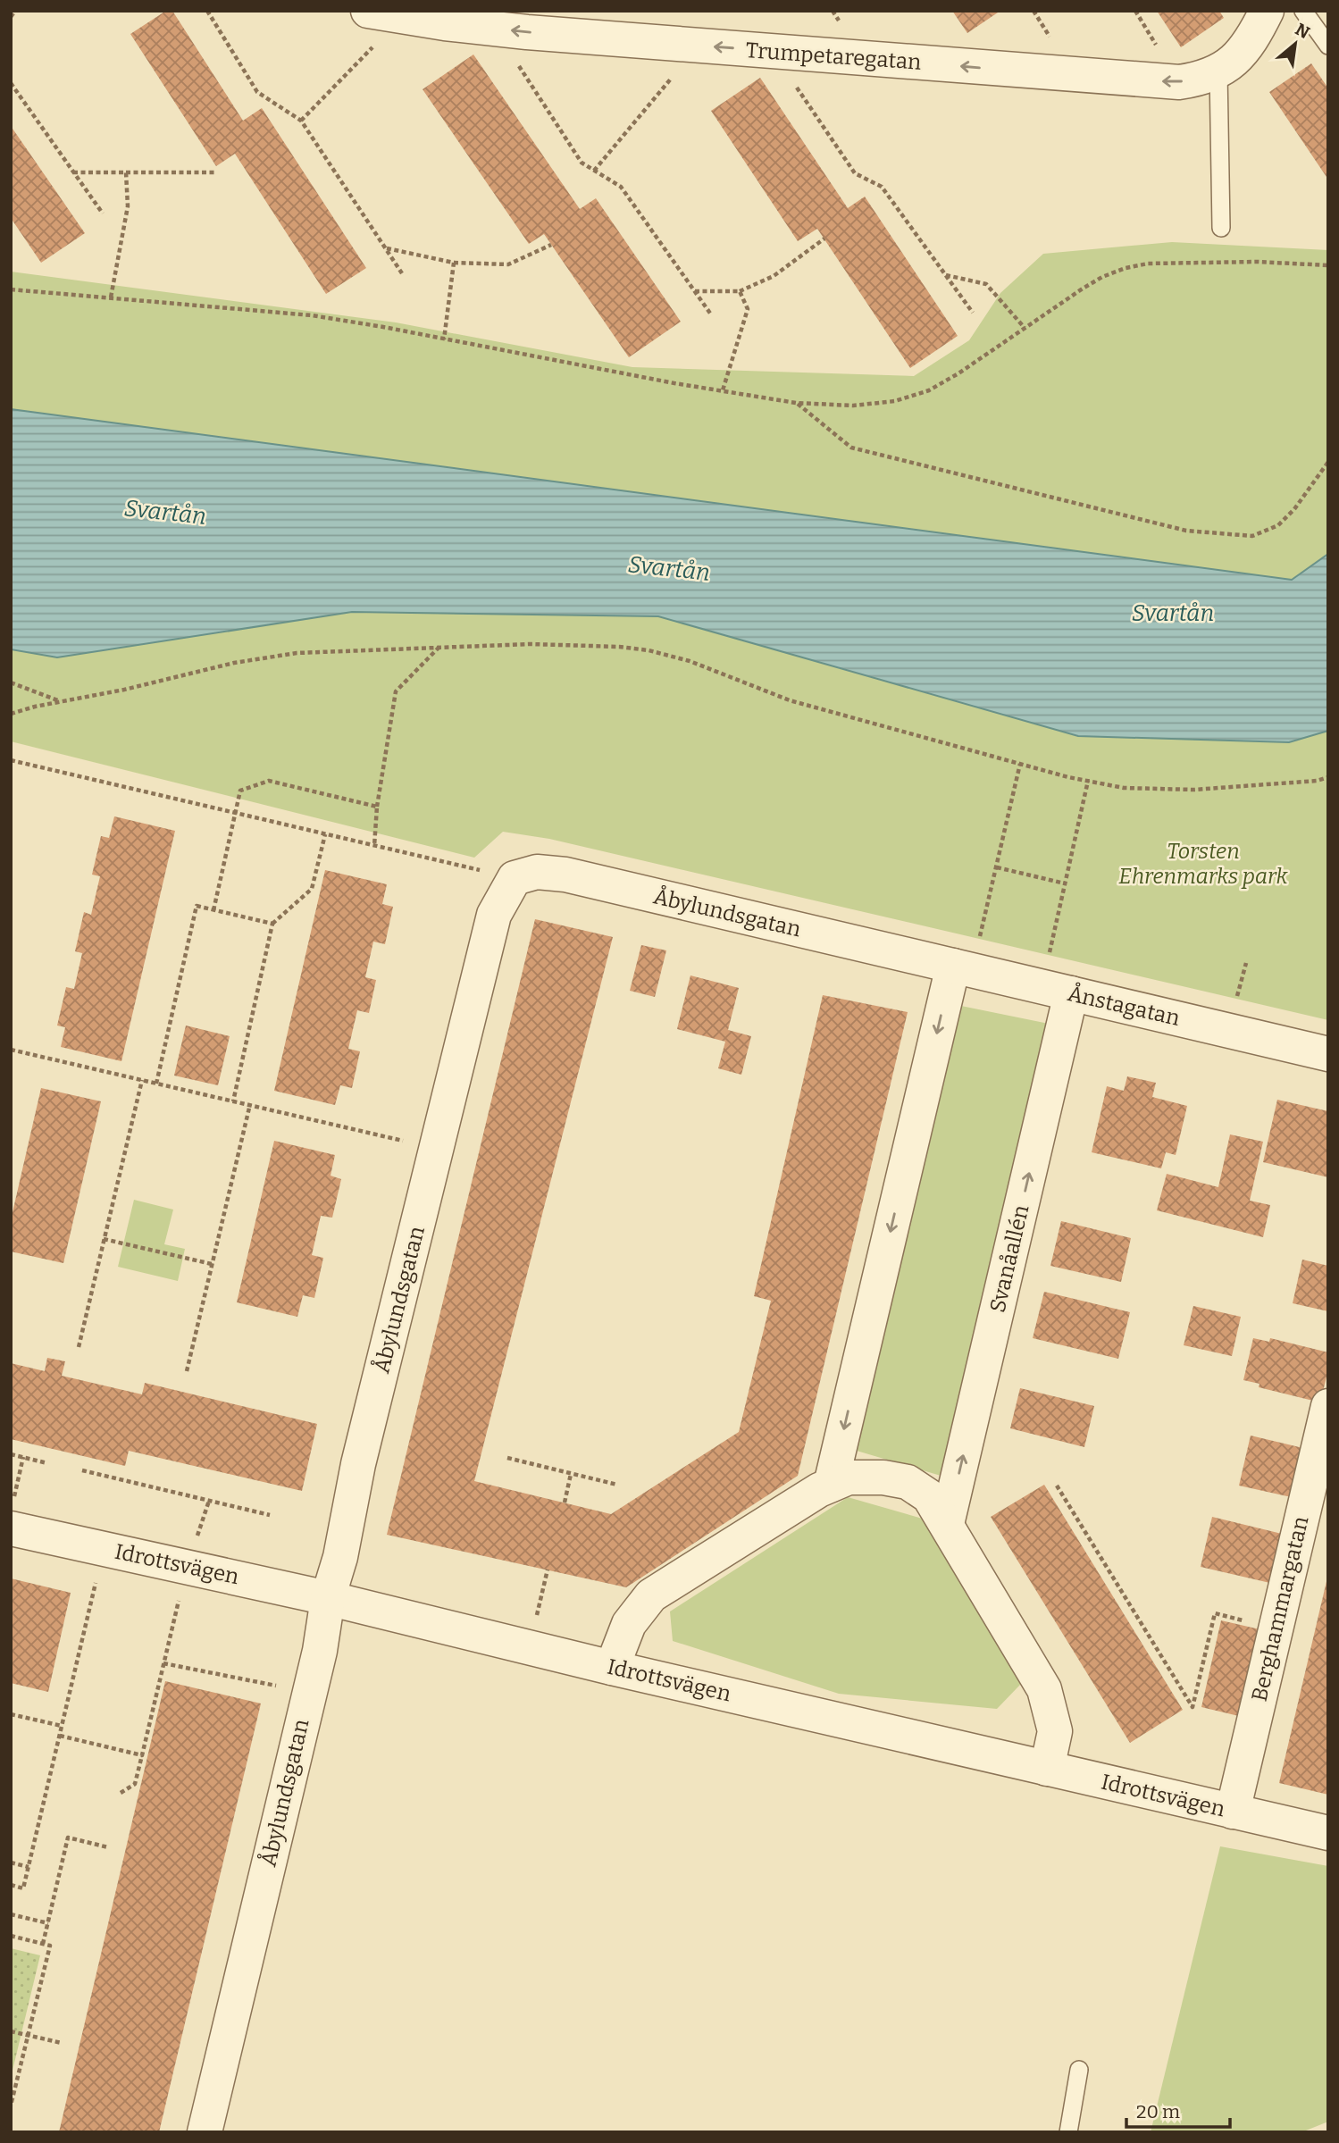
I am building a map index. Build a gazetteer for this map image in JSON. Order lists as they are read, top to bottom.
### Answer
{
  "streets": {
    "street": [
      "Trumpetaregatan",
      "Åbylundsgatan",
      "Ånstagatan",
      "Svanåallén",
      "Idrottsvägen",
      "Berghammargatan"
    ]
  },
  "crossings": [
    ["Åbylundsgatan", "Ånstagatan"],
    ["Åbylundsgatan", "Idrottsvägen"],
    ["Ånstagatan", "Svanåallén"],
    ["Idrottsvägen", "Berghammargatan"]
  ],
  "one_way": ["Trumpetaregatan"],
  "water": ["Svartån"],
  "parks": ["Torsten Ehrenmarks park"],
  "scale_bar": "20 m",
  "north": "top right"
}
